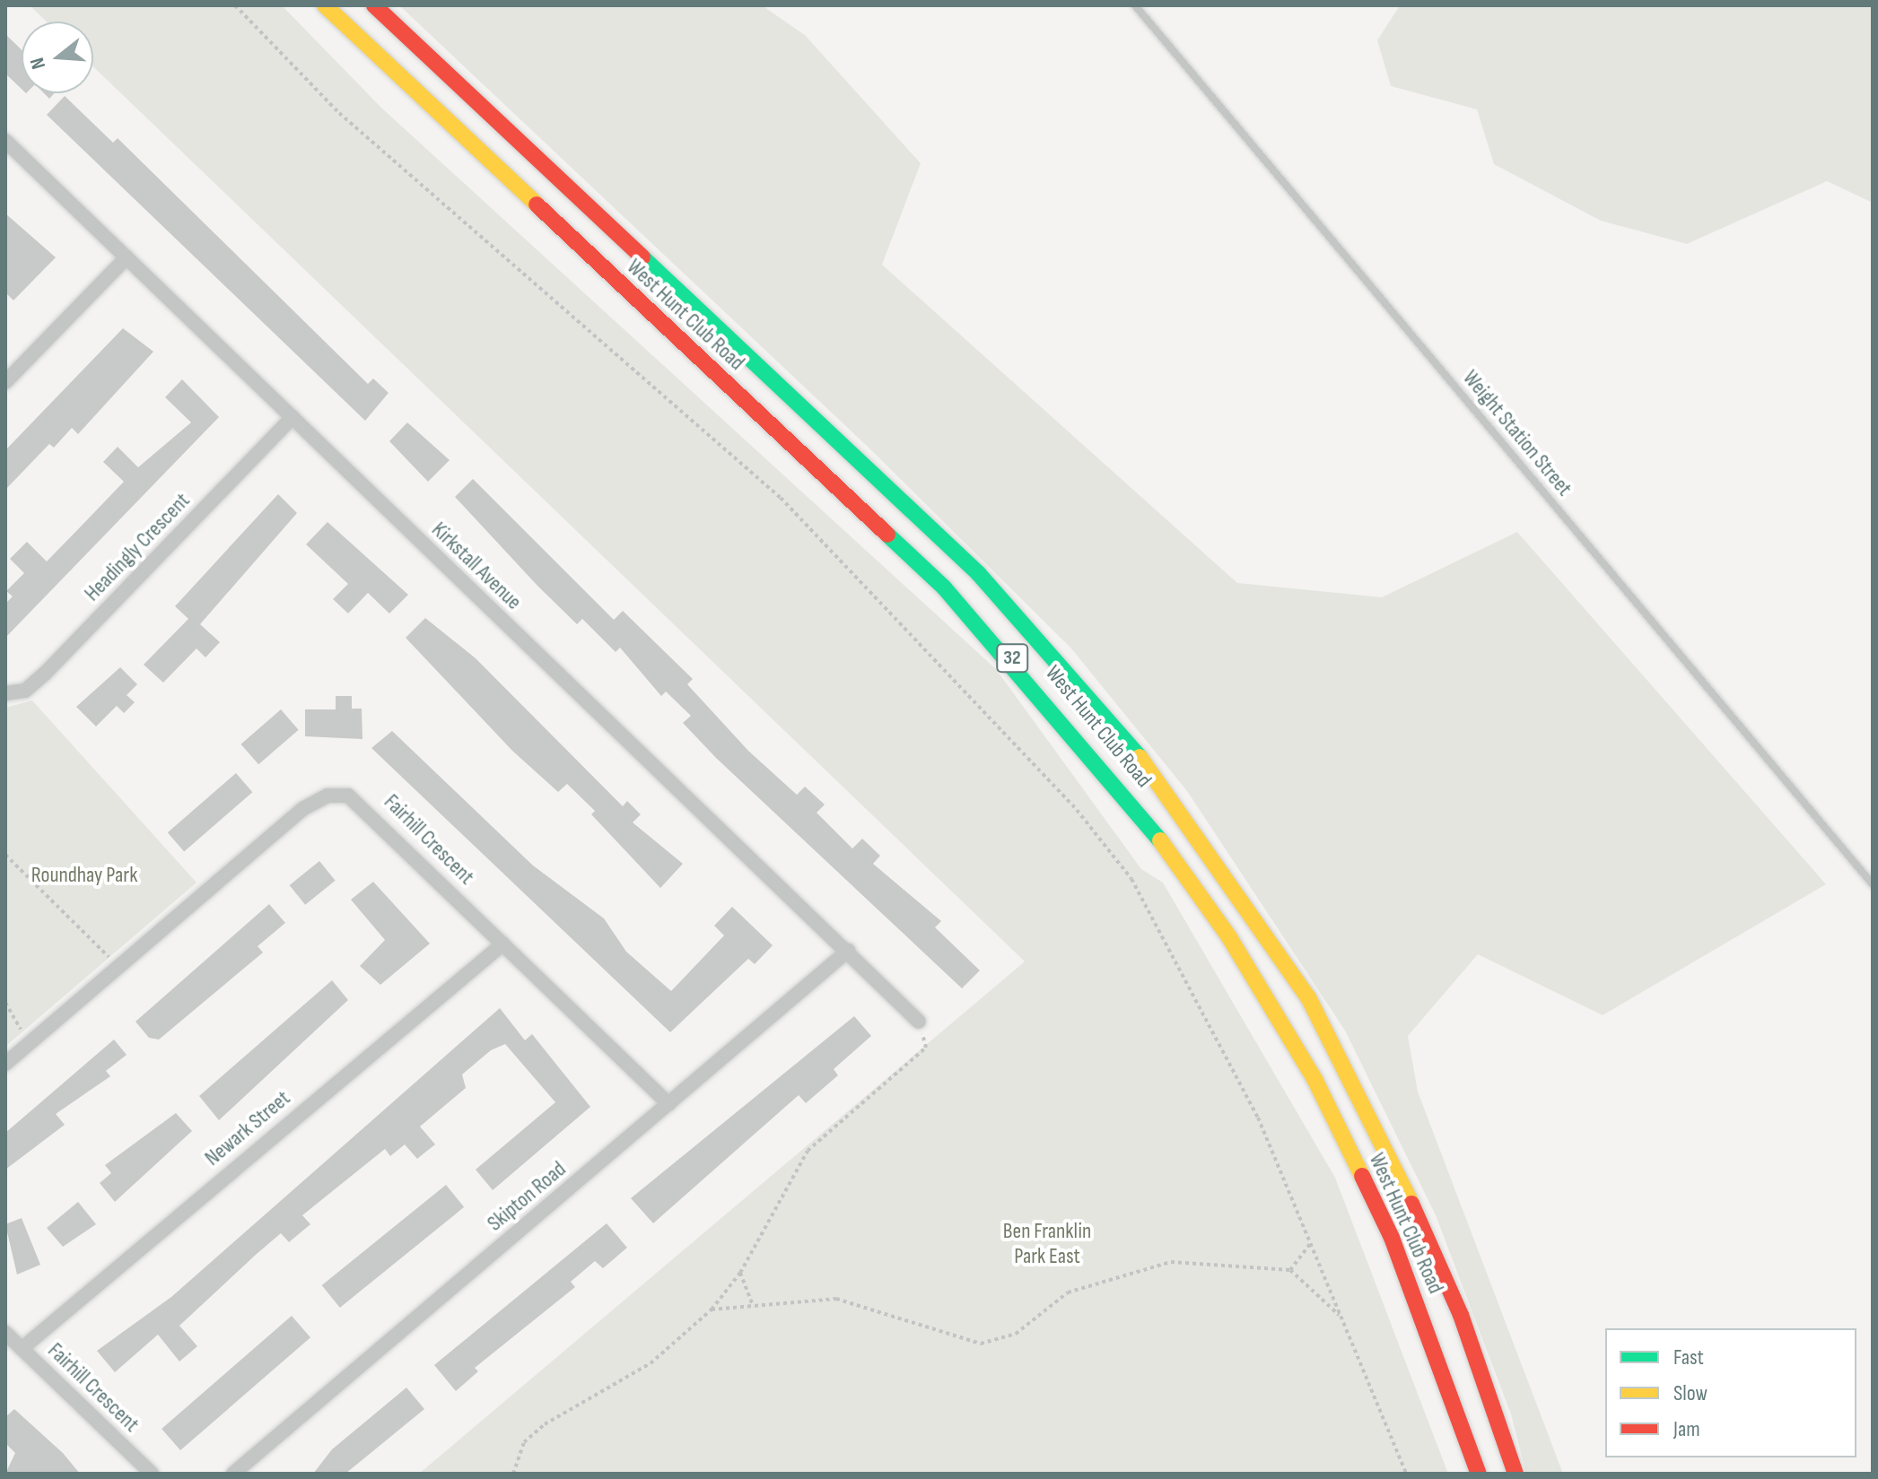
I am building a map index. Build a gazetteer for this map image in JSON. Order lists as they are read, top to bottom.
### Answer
{
  "streets": {
    "main road": ["West Hunt Club Road", "32"],
    "street": [
      "Headingly Crescent",
      "Kirkstall Avenue",
      "Fairhill Crescent",
      "Newark Street",
      "Skipton Road"
    ],
    "lane": ["Weight Station Street"]
  },
  "crossings": [
    ["Headingly Crescent", "Kirkstall Avenue"],
    ["Kirkstall Avenue", "Skipton Road"],
    ["Fairhill Crescent", "Newark Street"],
    ["Fairhill Crescent", "Skipton Road"]
  ],
  "parks": ["Roundhay Park", "Ben Franklin Park East"],
  "legend": ["Fast", "Slow", "Jam"],
  "north": "left"
}
